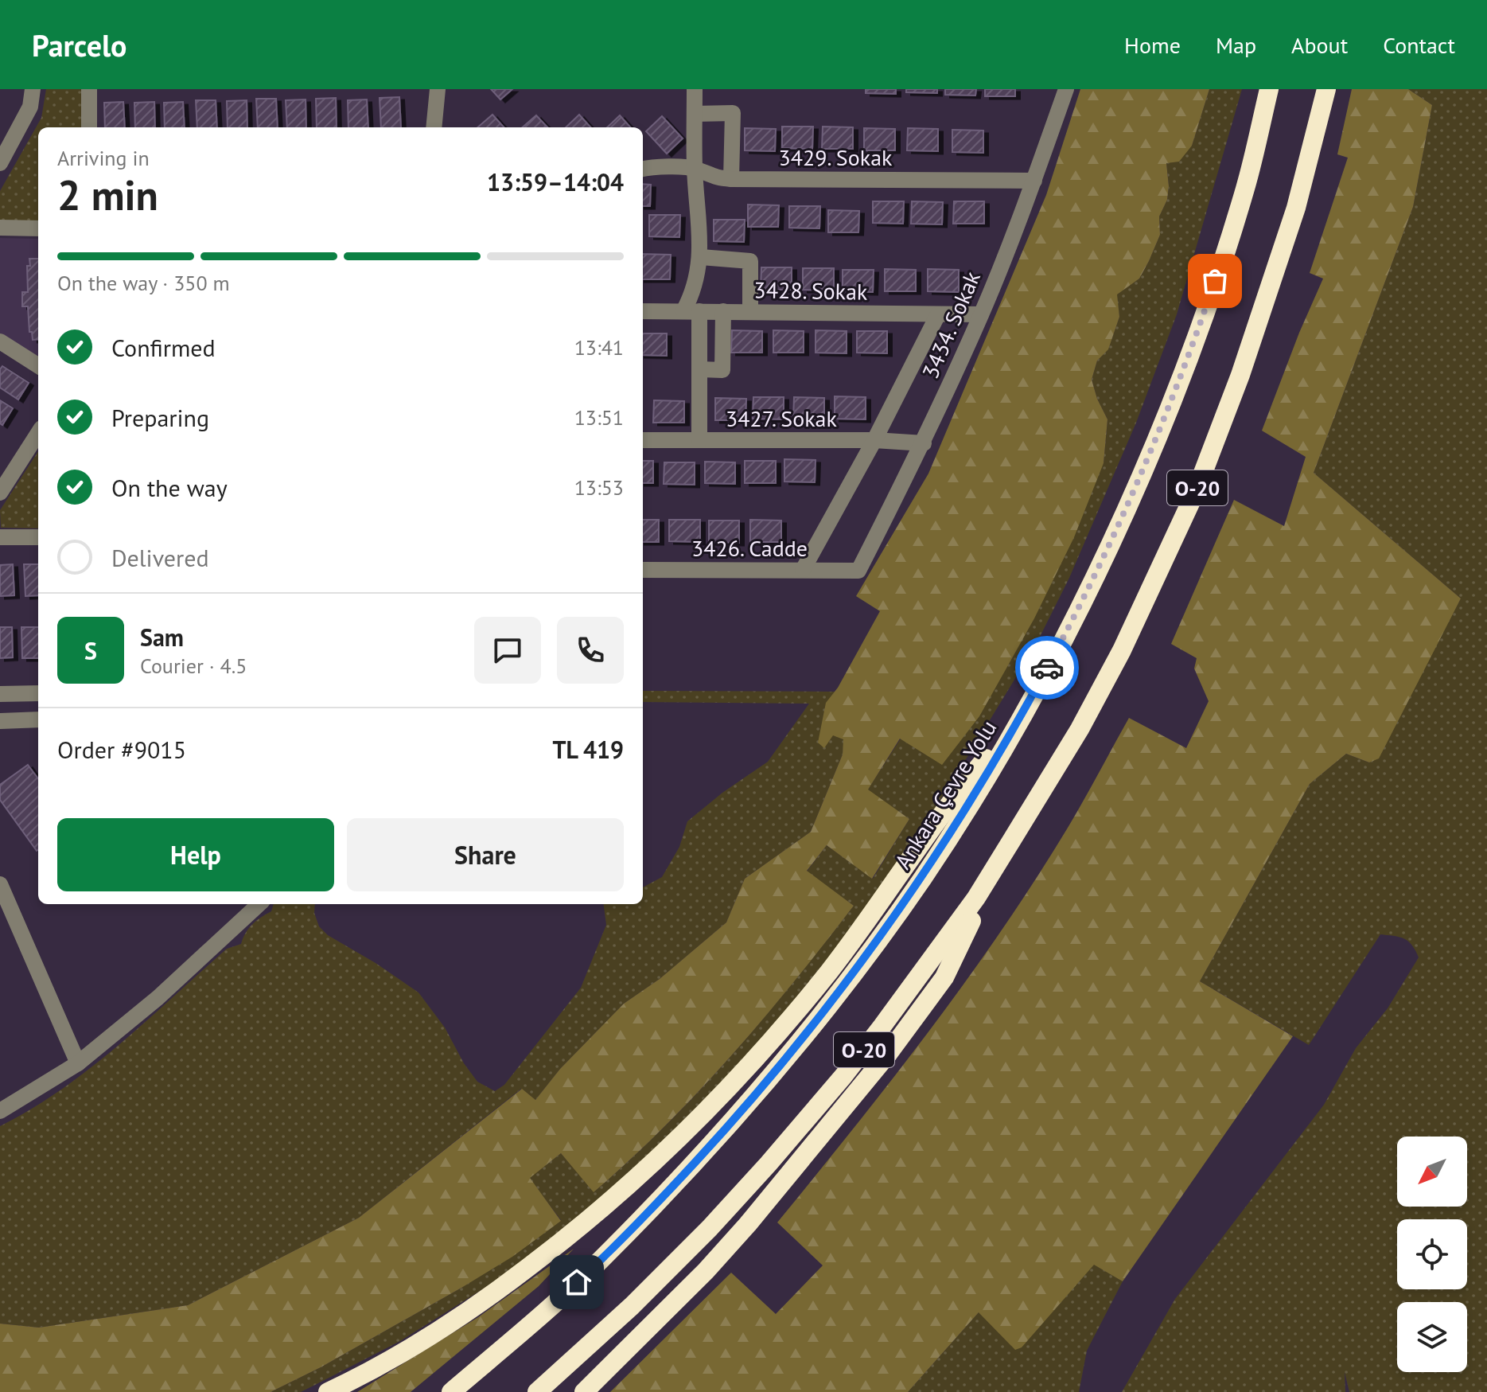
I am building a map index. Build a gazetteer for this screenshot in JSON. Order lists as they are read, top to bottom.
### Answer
{
  "streets": {
    "highway": ["O-20", "Ankara Çevre Yolu"],
    "street": [
      "3429. Sokak",
      "3428. Sokak",
      "3434. Sokak",
      "3427. Sokak",
      "3426. Cadde"
    ]
  },
  "crossings": [
    ["3429. Sokak", "3434. Sokak"],
    ["3428. Sokak", "3434. Sokak"],
    ["3434. Sokak", "3427. Sokak"],
    ["3434. Sokak", "3426. Cadde"]
  ],
  "north": "bottom left",
  "page": {
    "header": "Parcelo",
    "nav": [
      "Home",
      "Map",
      "About",
      "Contact"
    ],
    "heading": ["2 min", "Arriving in", "13:59–14:04"],
    "panel": [
      "Sam",
      "Courier · 4.5",
      "Order #9015",
      "TL 419"
    ],
    "bar": "On the way · 350 m",
    "list": [
      ["Confirmed", "13:41"],
      ["Preparing", "13:51"],
      ["On the way", "13:53"],
      "Delivered"
    ],
    "round": "S",
    "buttons": ["Help", "Share"]
  }
}
